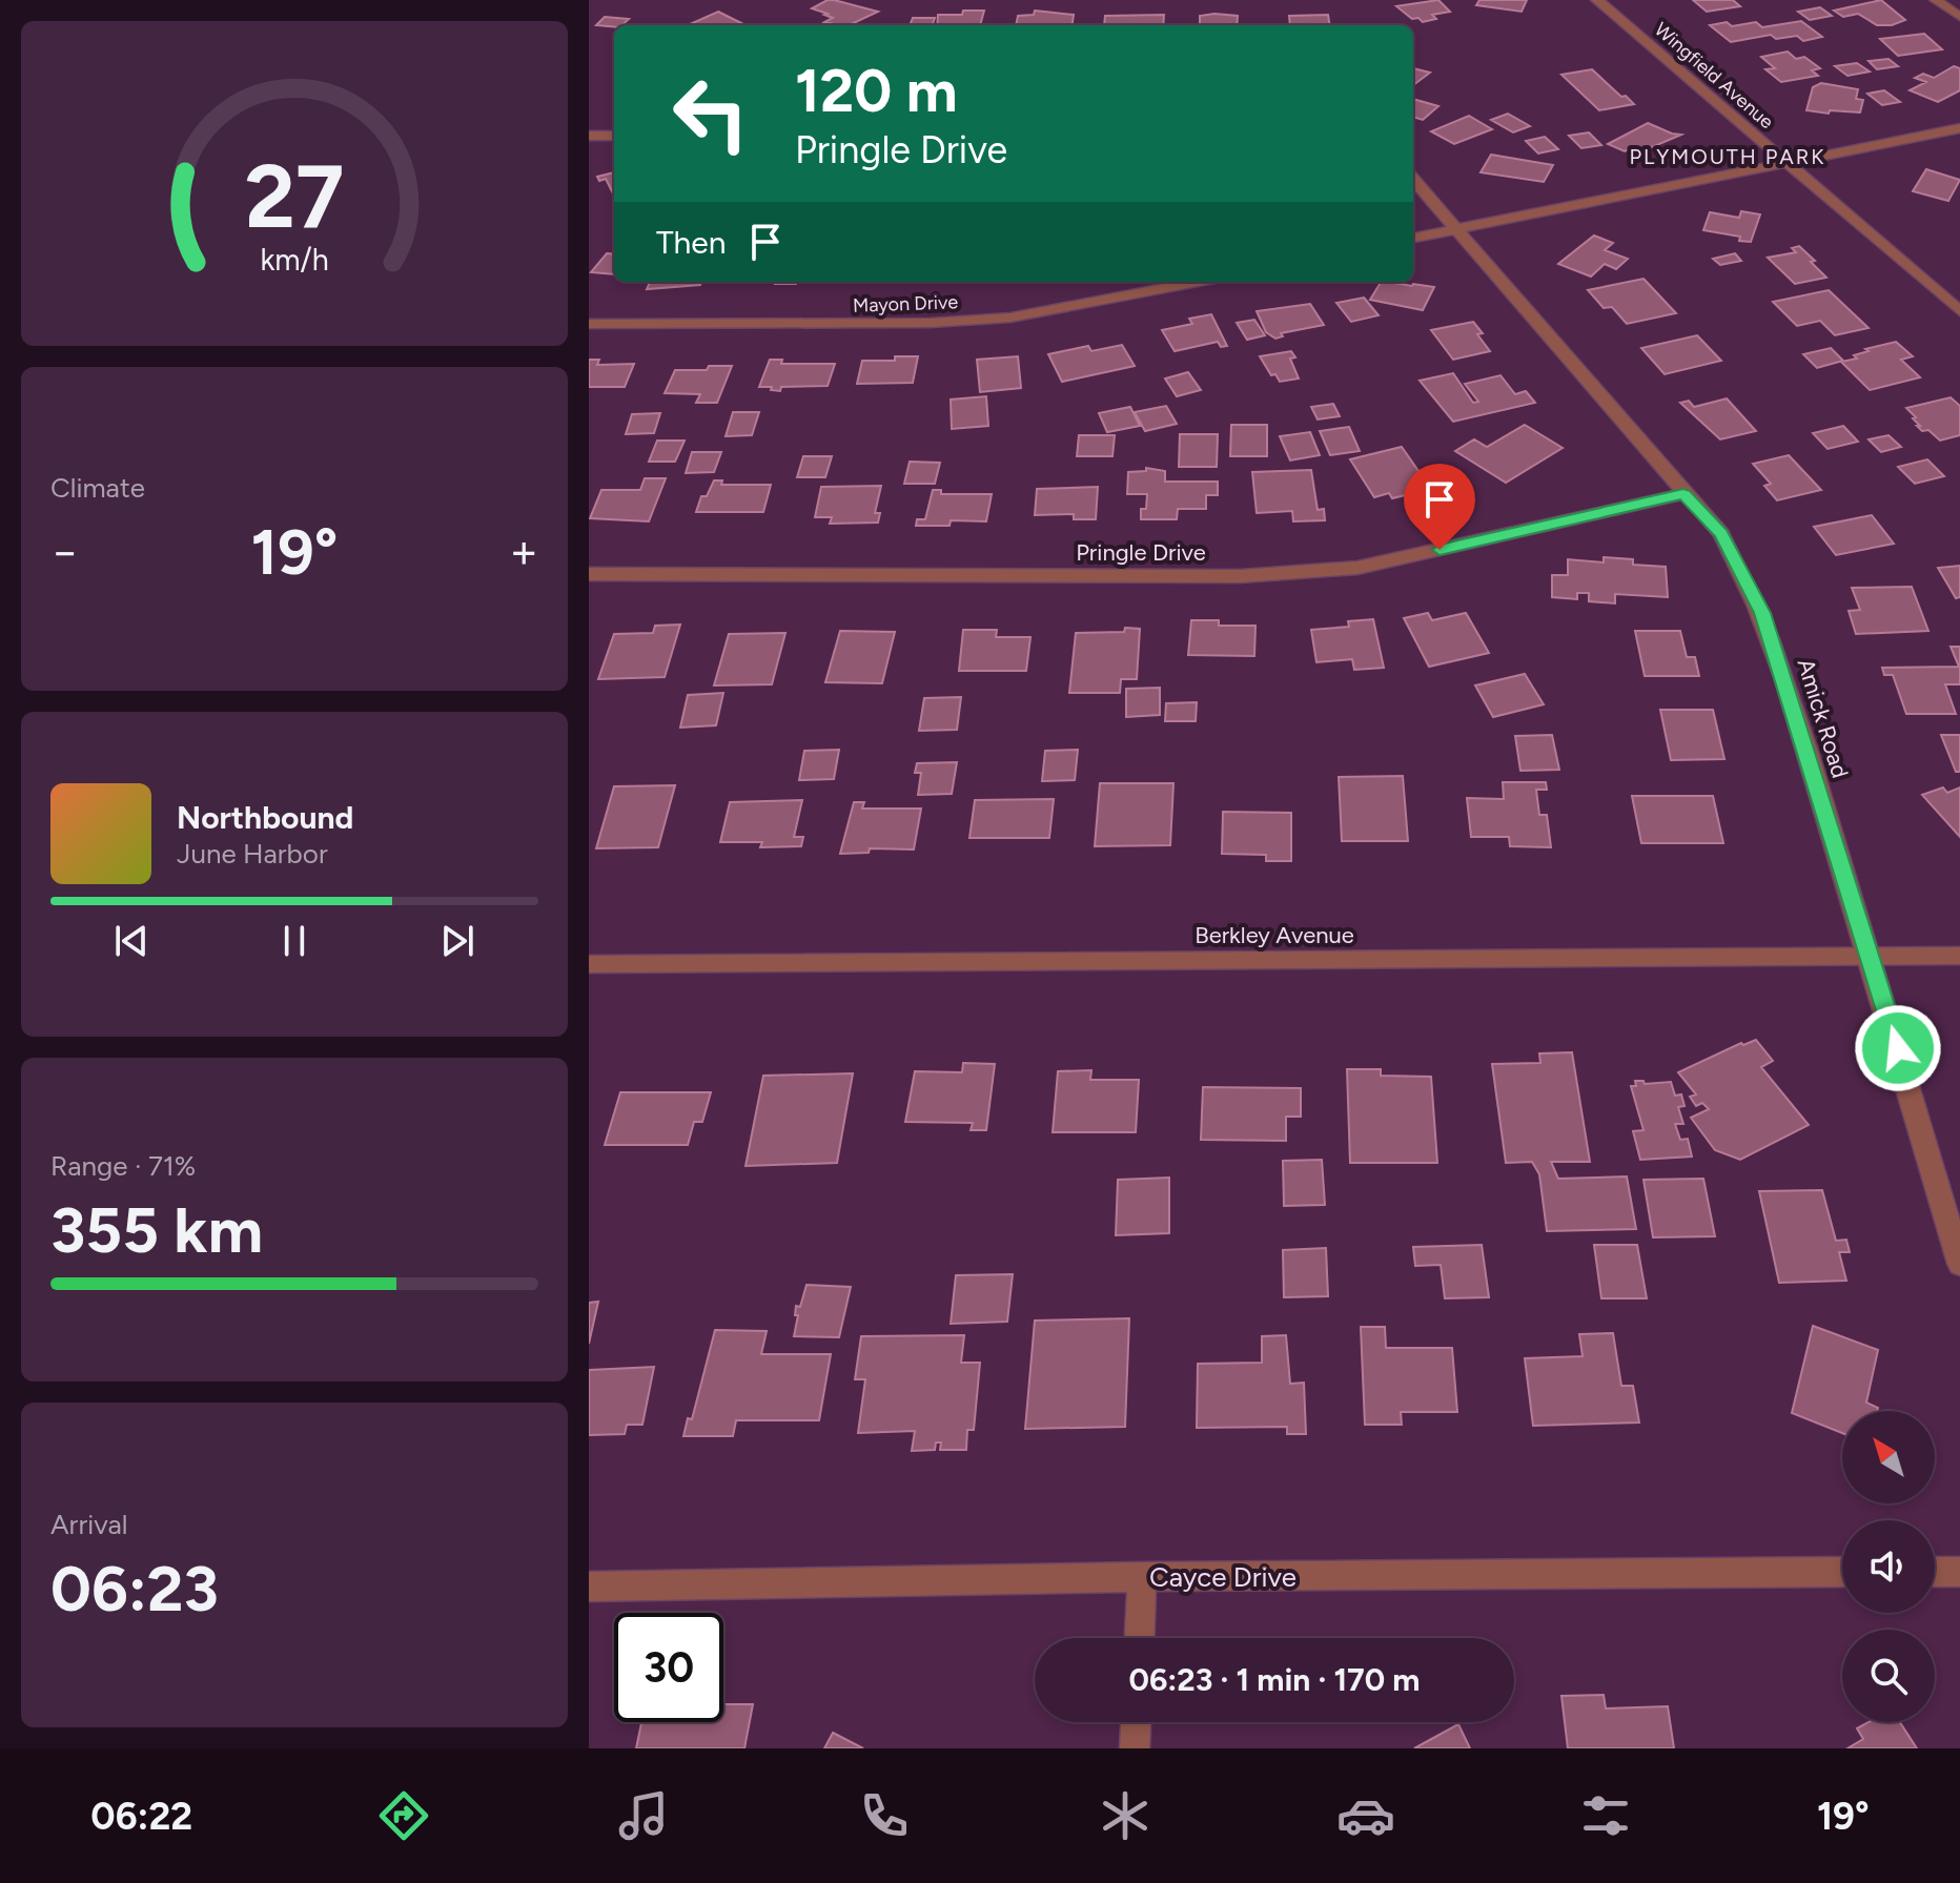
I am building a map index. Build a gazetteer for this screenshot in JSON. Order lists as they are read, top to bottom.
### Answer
{
  "streets": {
    "street": [
      "Wingfield Avenue",
      "Mayon Drive",
      "Pringle Drive",
      "Amick Road",
      "Berkley Avenue",
      "Cayce Drive"
    ]
  },
  "crossings": [
    ["Pringle Drive", "Amick Road"],
    ["Amick Road", "Berkley Avenue"]
  ],
  "districts": ["PLYMOUTH PARK"],
  "north": "top left",
  "page": {
    "turn": ["120 m", "Pringle Drive"],
    "then": "Then",
    "tile": [
      "Climate",
      ["Range · 71%", "355 km"],
      ["Arrival", "06:23"]
    ],
    "heat": ["−", "19°", "+"],
    "song": ["Northbound", "June Harbor"],
    "limit": "30",
    "trip": "06:23 · 1 min · 170 m",
    "tabs": ["06:22", "19°"],
    "gauge": ["27", "km/h"]
  }
}
